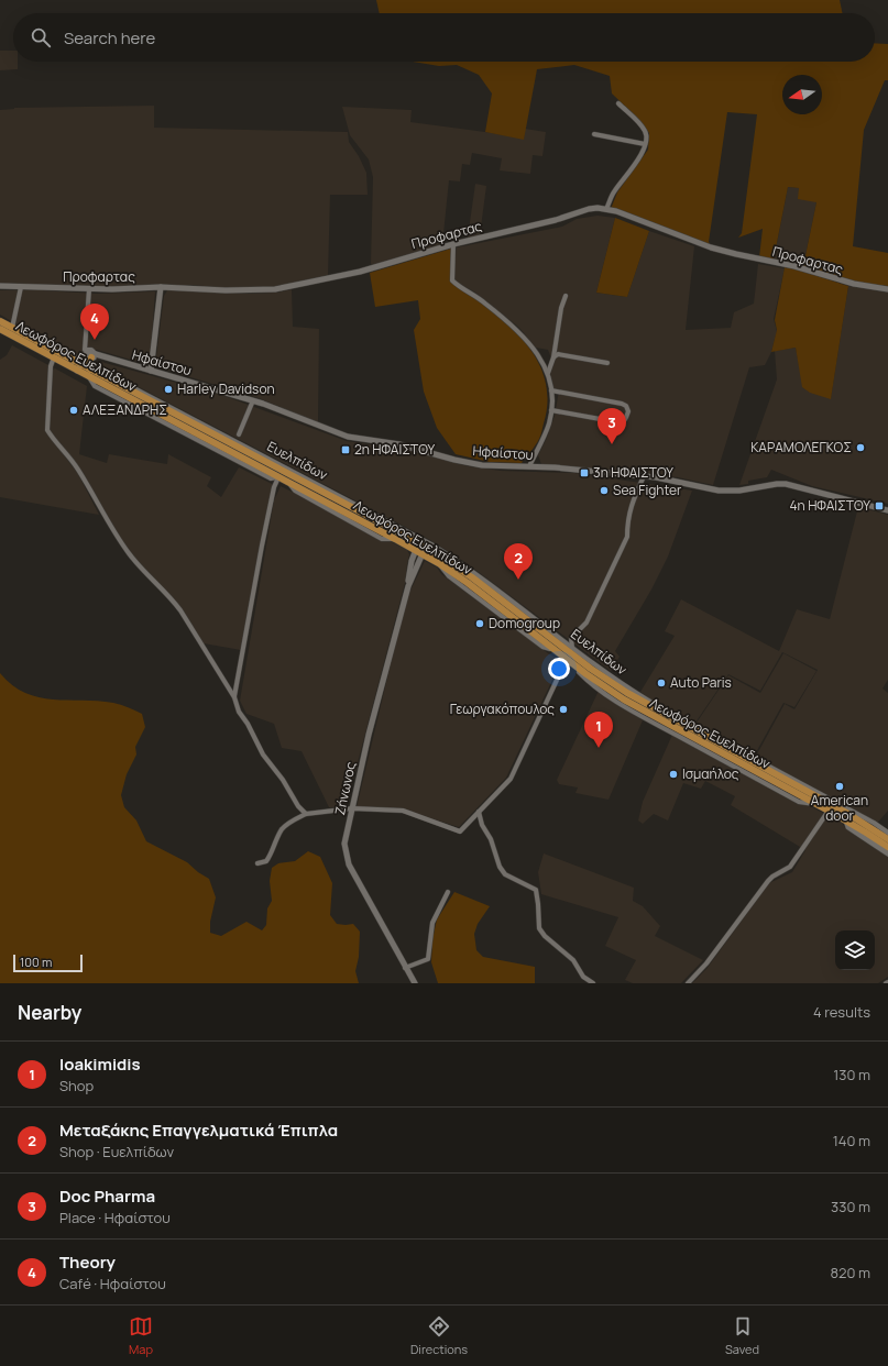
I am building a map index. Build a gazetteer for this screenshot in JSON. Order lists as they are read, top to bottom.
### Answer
{
  "streets": {
    "main road": ["Λεωφόρος Ευελπίδων"],
    "street": [
      "Προφαρτας",
      "Ηφαίστου",
      "Ευελπίδων",
      "Ζήνωνος"
    ]
  },
  "crossings": [
    ["Λεωφόρος Ευελπίδων", "Ευελπίδων"]
  ],
  "places": {
    "other": [
      "Harley Davidson",
      "ΑΛΕΞΑΝΔΡΗΣ",
      "ΚΑΡΑΜΟΛΕΓΚΟΣ",
      "Sea Fighter",
      "Domogroup",
      "Auto Paris",
      "Γεωργακόπουλος",
      "Ισμαήλος",
      "American door"
    ],
    "transit": ["2η ΗΦΑΙΣΤΟΥ", "3η ΗΦΑΙΣΤΟΥ", "4η ΗΦΑΙΣΤΟΥ"]
  },
  "scale_bar": "100 m",
  "north": "left",
  "page": {
    "search": "Search here",
    "pins": [
      "4",
      "3",
      "2",
      "1"
    ],
    "scale": "100 m",
    "heading": ["Nearby", "4 results"],
    "list": [
      {
        "mark": "1",
        "name": "Ioakimidis",
        "note": "Shop",
        "value": "130 m"
      },
      {
        "mark": "2",
        "name": "Μεταξάκης Επαγγελματικά Έπιπλα",
        "note": "Shop · Ευελπίδων",
        "value": "140 m"
      },
      {
        "mark": "3",
        "name": "Doc Pharma",
        "note": "Place · Ηφαίστου",
        "value": "330 m"
      },
      {
        "mark": "4",
        "name": "Theory",
        "note": "Café · Ηφαίστου",
        "value": "820 m"
      }
    ],
    "nav": ["Map", "Directions", "Saved"]
  }
}
